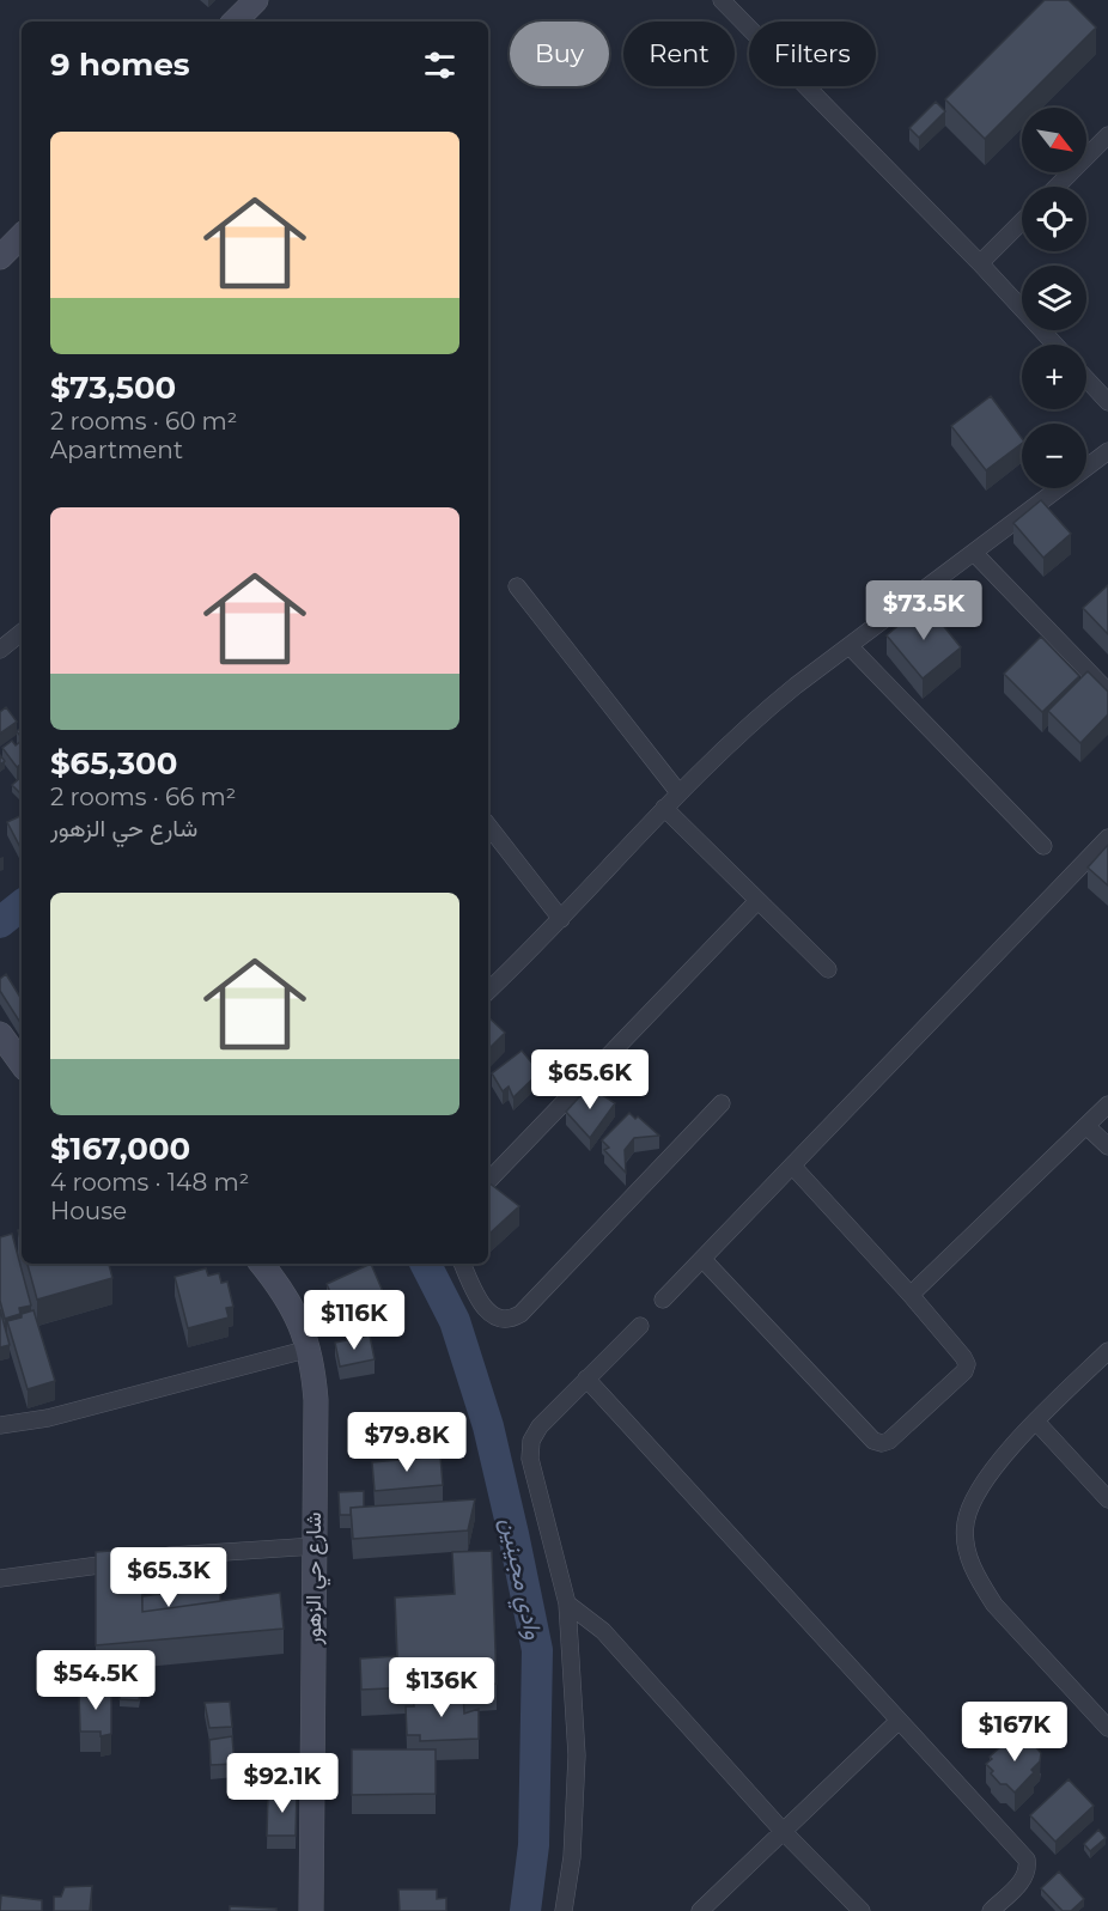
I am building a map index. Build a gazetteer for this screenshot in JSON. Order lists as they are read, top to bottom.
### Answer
{
  "streets": {
    "street": ["شارع حي الزهور"]
  },
  "water": ["وادي مجينين"],
  "north": "bottom right",
  "page": {
    "chip": ["Buy", "Rent", "Filters"],
    "heading": "9 homes",
    "map_buttons": ["+", "−"],
    "list": [
      {
        "name": "$73,500",
        "note": "2 rooms · 60 m² · Apartment"
      },
      {
        "name": "$65,300",
        "note": "2 rooms · 66 m² · شارع حي الزهور"
      },
      {
        "name": "$167,000",
        "note": "4 rooms · 148 m² · House"
      }
    ],
    "price": [
      "$73.5K",
      "$65.6K",
      "$116K",
      "$79.8K",
      "$65.3K",
      "$54.5K",
      "$136K",
      "$167K",
      "$92.1K"
    ]
  }
}
